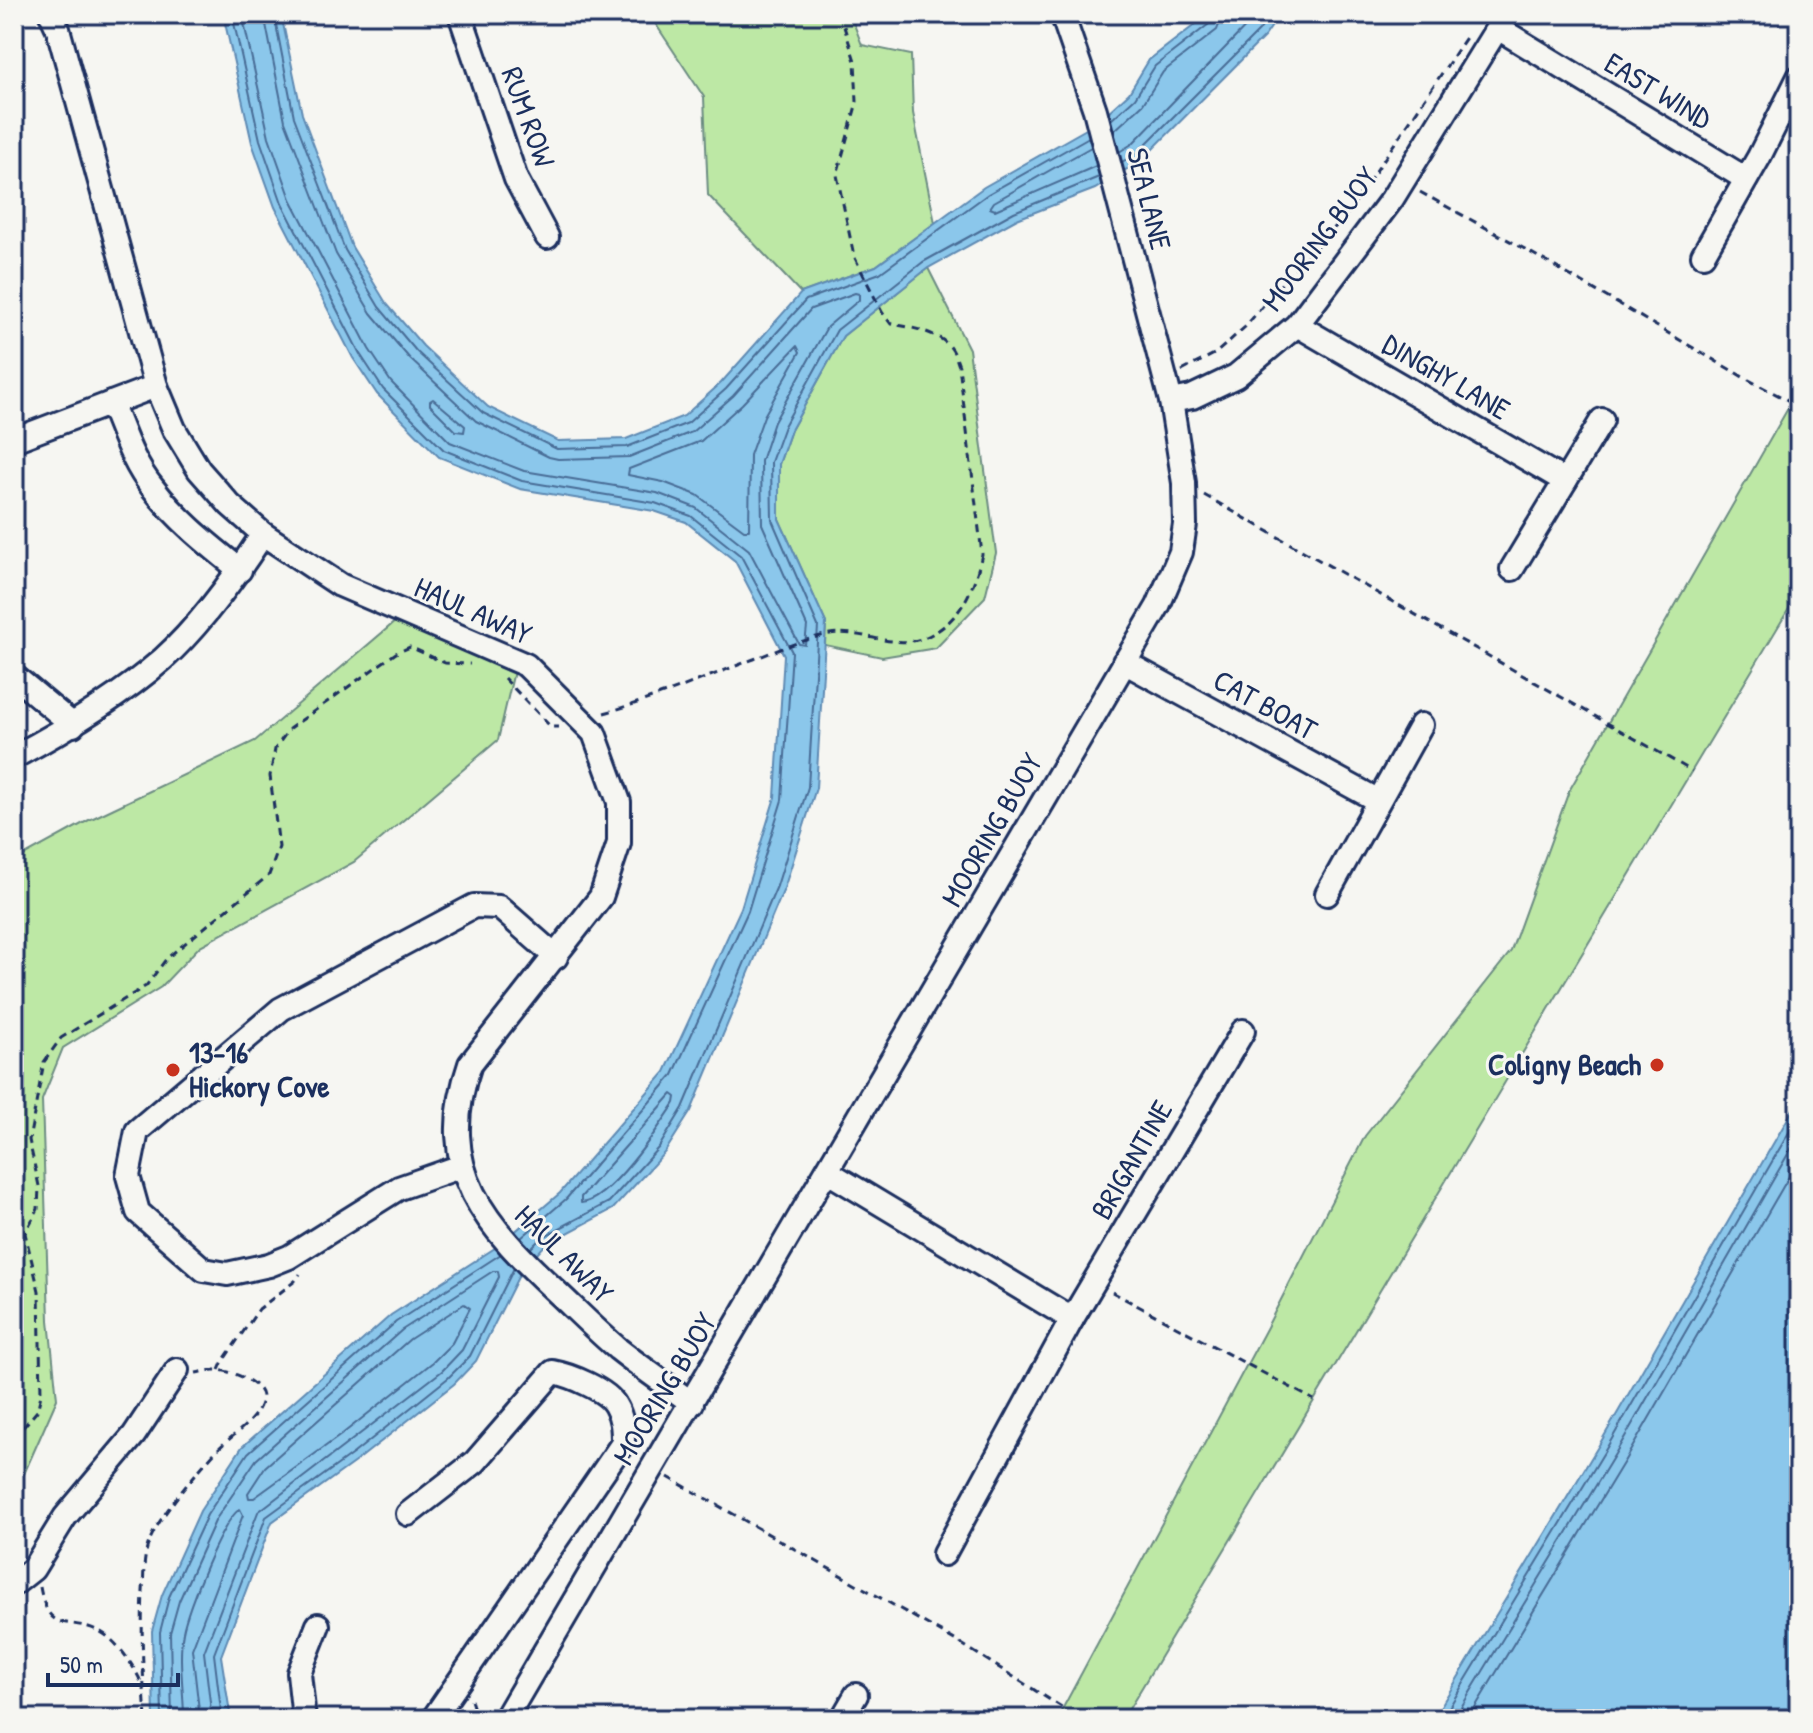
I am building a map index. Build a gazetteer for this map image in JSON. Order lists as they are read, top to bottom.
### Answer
{
  "streets": {
    "street": [
      "EAST WIND",
      "RUM ROW",
      "SEA LANE",
      "MOORING BUOY",
      "DINGHY LANE",
      "HAUL AWAY",
      "CAT BOAT",
      "BRIGANTINE"
    ]
  },
  "crossings": [
    ["EAST WIND", "MOORING BUOY"],
    ["SEA LANE", "MOORING BUOY"],
    ["MOORING BUOY", "DINGHY LANE"],
    ["MOORING BUOY", "HAUL AWAY"],
    ["MOORING BUOY", "CAT BOAT"]
  ],
  "places": ["Coligny Beach", "13-16 Hickory Cove"],
  "scale_bar": "50 m"
}
